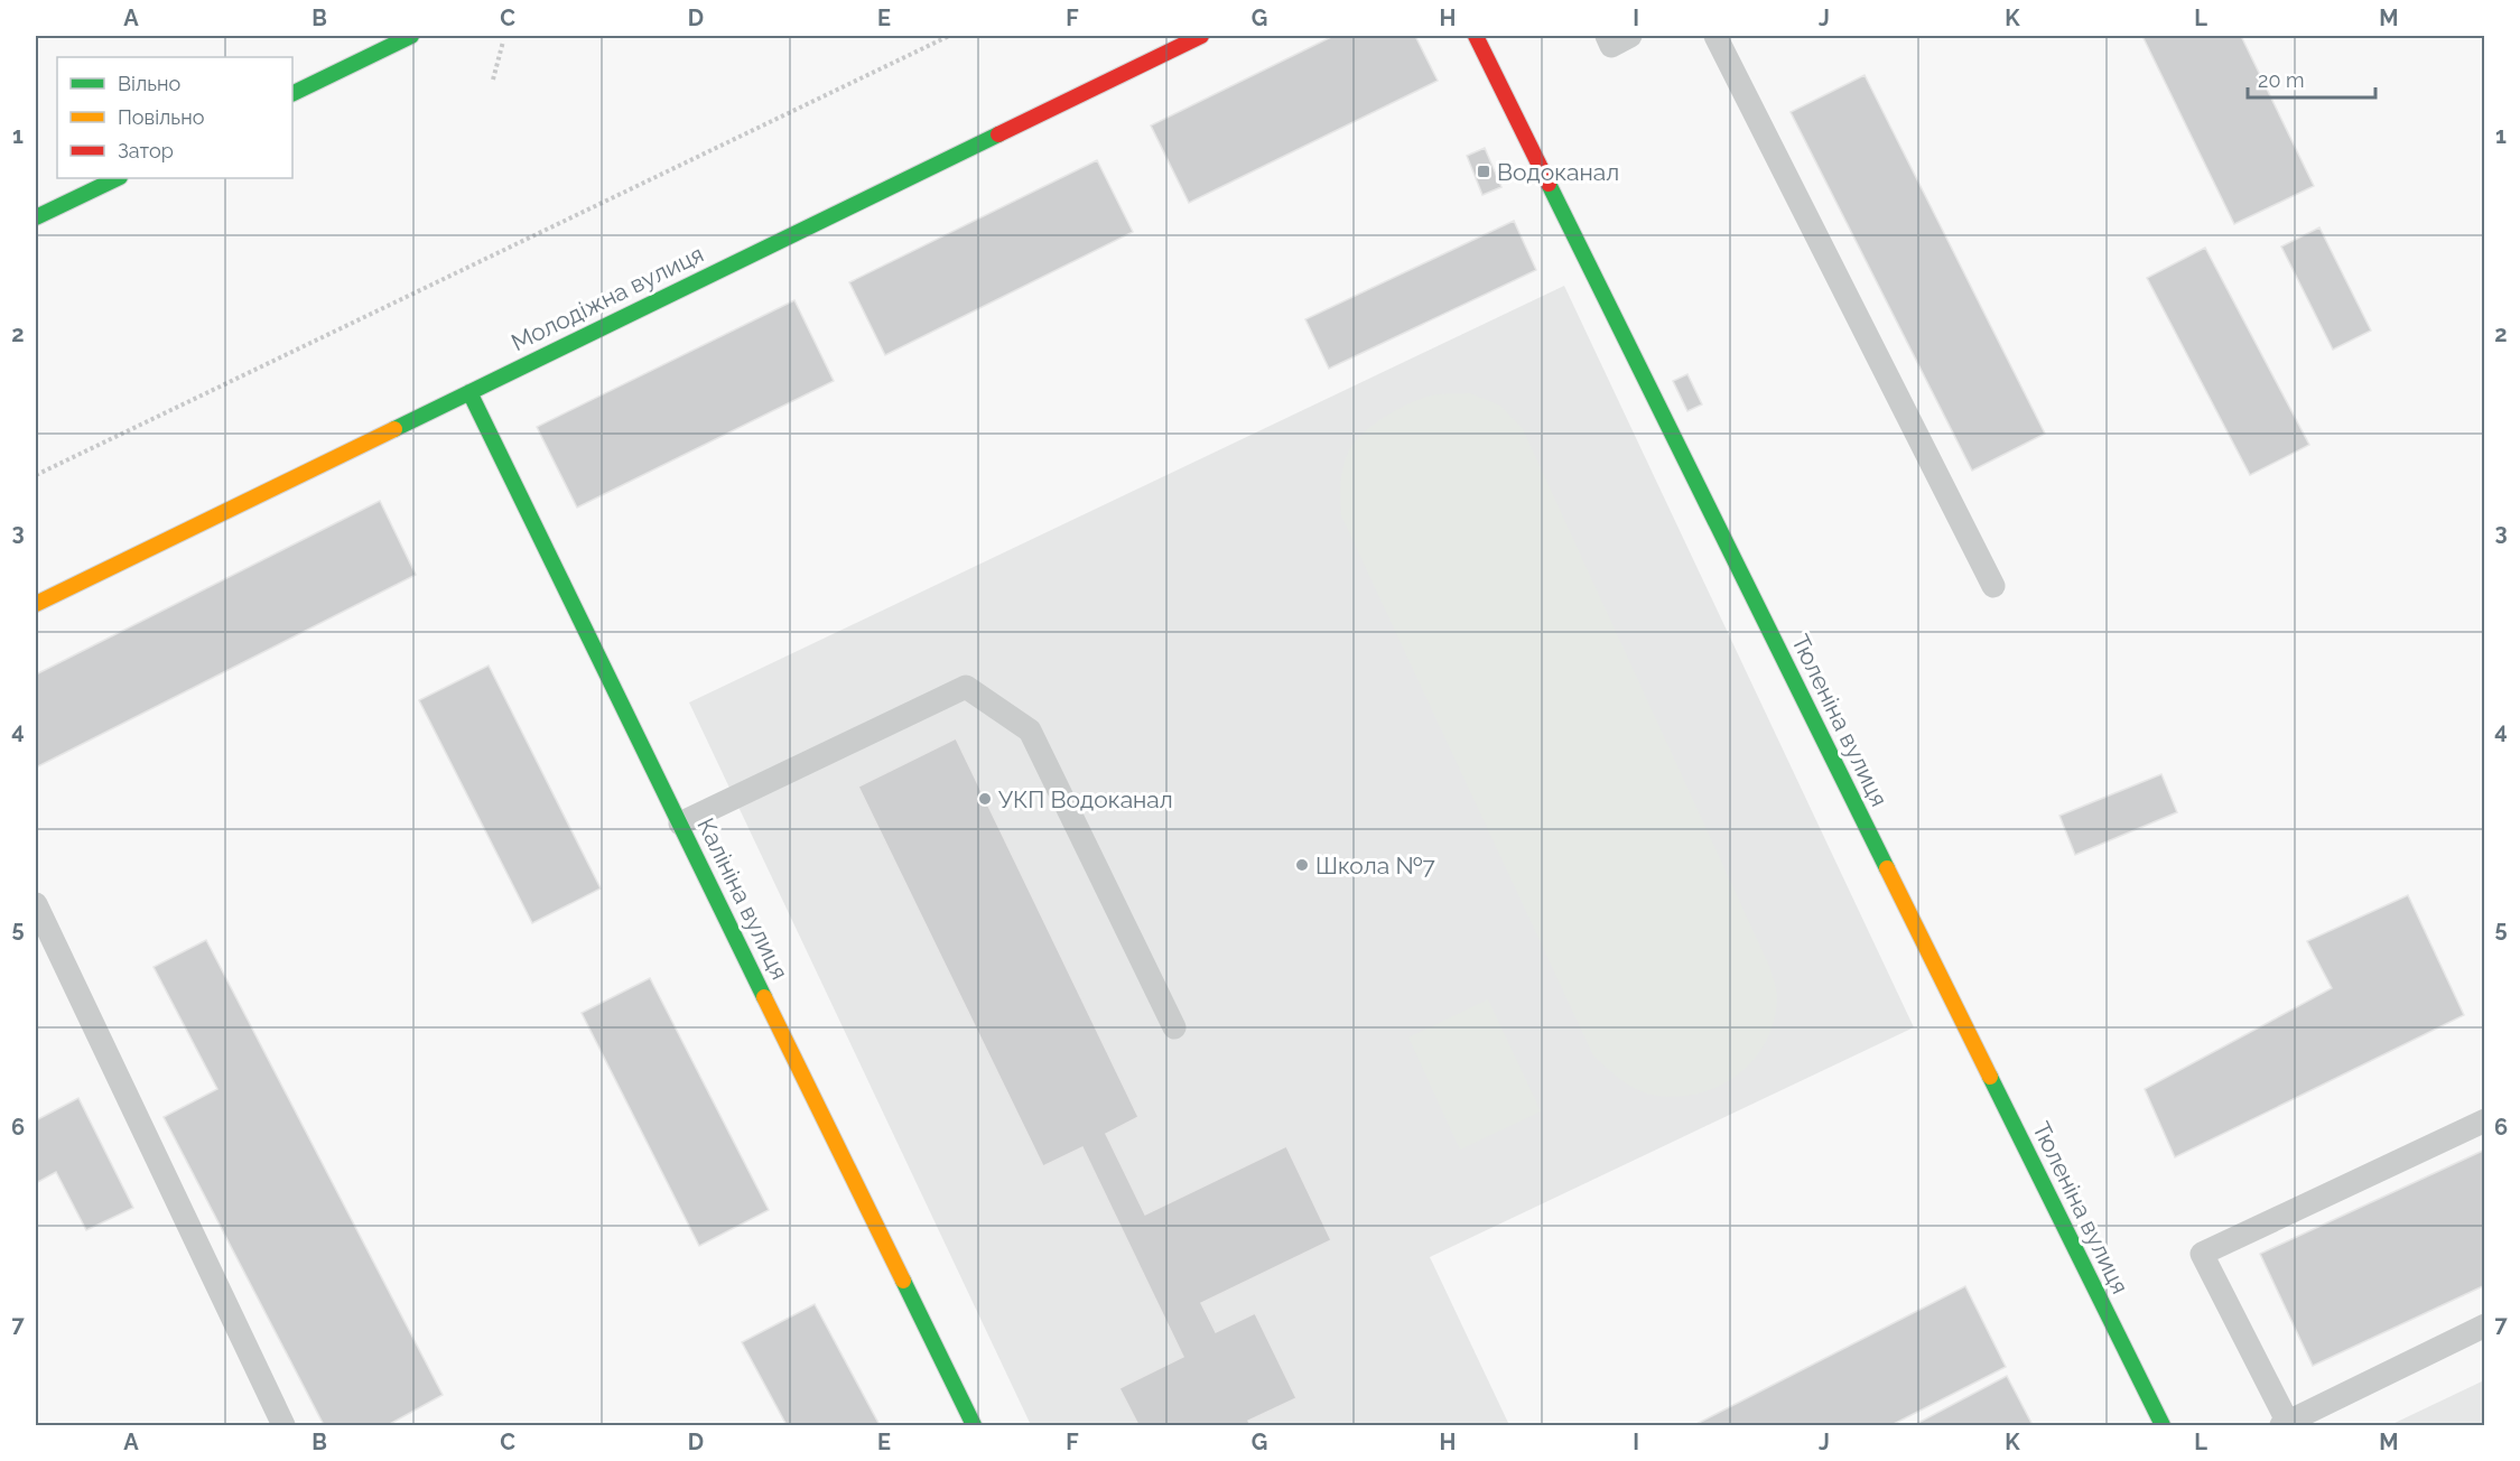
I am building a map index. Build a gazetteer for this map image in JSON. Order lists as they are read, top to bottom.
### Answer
{
  "streets": {
    "main road": ["Молодіжна вулиця", "Тюленіна вулиця", "Калініна вулиця"]
  },
  "crossings": [
    ["Молодіжна вулиця", "Калініна вулиця"]
  ],
  "places": {
    "transit": ["Водоканал"],
    "other": ["УКП Водоканал", "Школа №7"]
  },
  "legend": ["Вільно", "Повільно", "Затор"],
  "scale_bar": "20 m",
  "grid": {
    "columns": [
      "A",
      "B",
      "C",
      "D",
      "E",
      "F",
      "G",
      "H",
      "I",
      "J",
      "K",
      "L",
      "M"
    ],
    "rows": [
      "1",
      "2",
      "3",
      "4",
      "5",
      "6",
      "7"
    ]
  }
}
